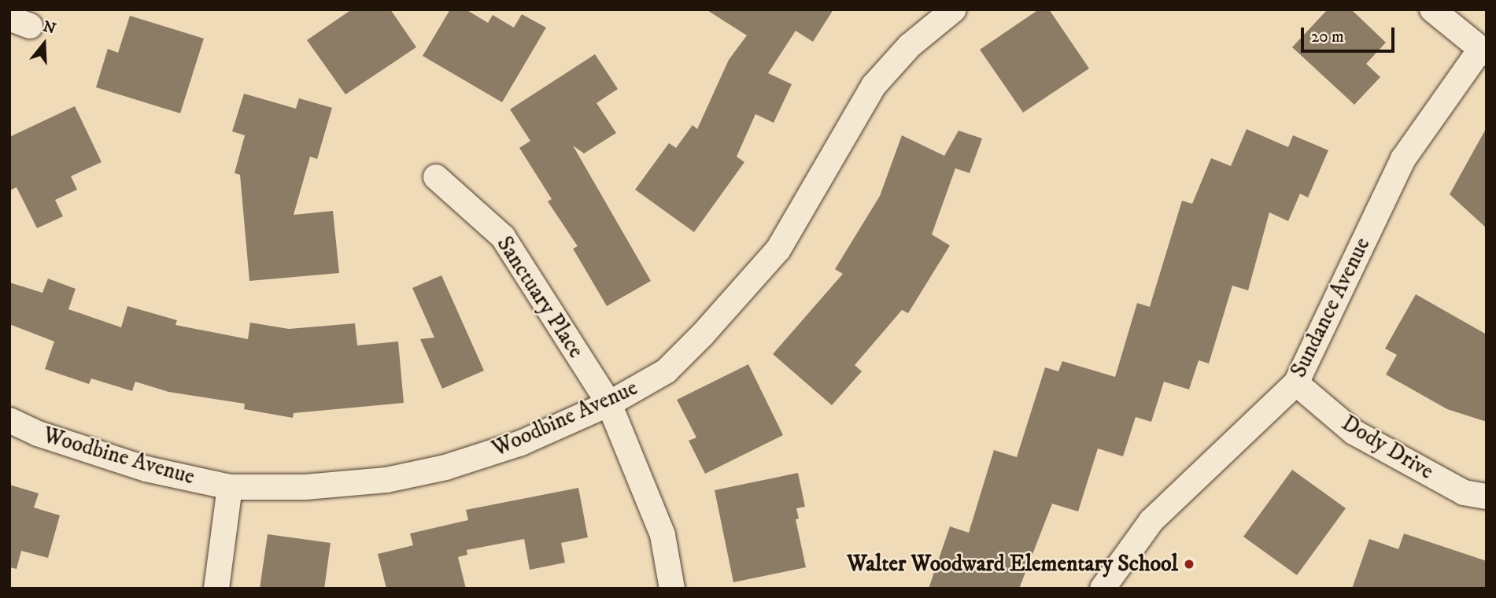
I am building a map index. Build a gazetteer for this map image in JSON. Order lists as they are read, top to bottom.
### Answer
{
  "streets": {
    "street": [
      "Sanctuary Place",
      "Sundance Avenue",
      "Woodbine Avenue",
      "Dody Drive"
    ]
  },
  "crossings": [
    ["Sanctuary Place", "Woodbine Avenue"],
    ["Sundance Avenue", "Dody Drive"]
  ],
  "places": ["Walter Woodward Elementary School"],
  "scale_bar": "20 m",
  "north": "top"
}
